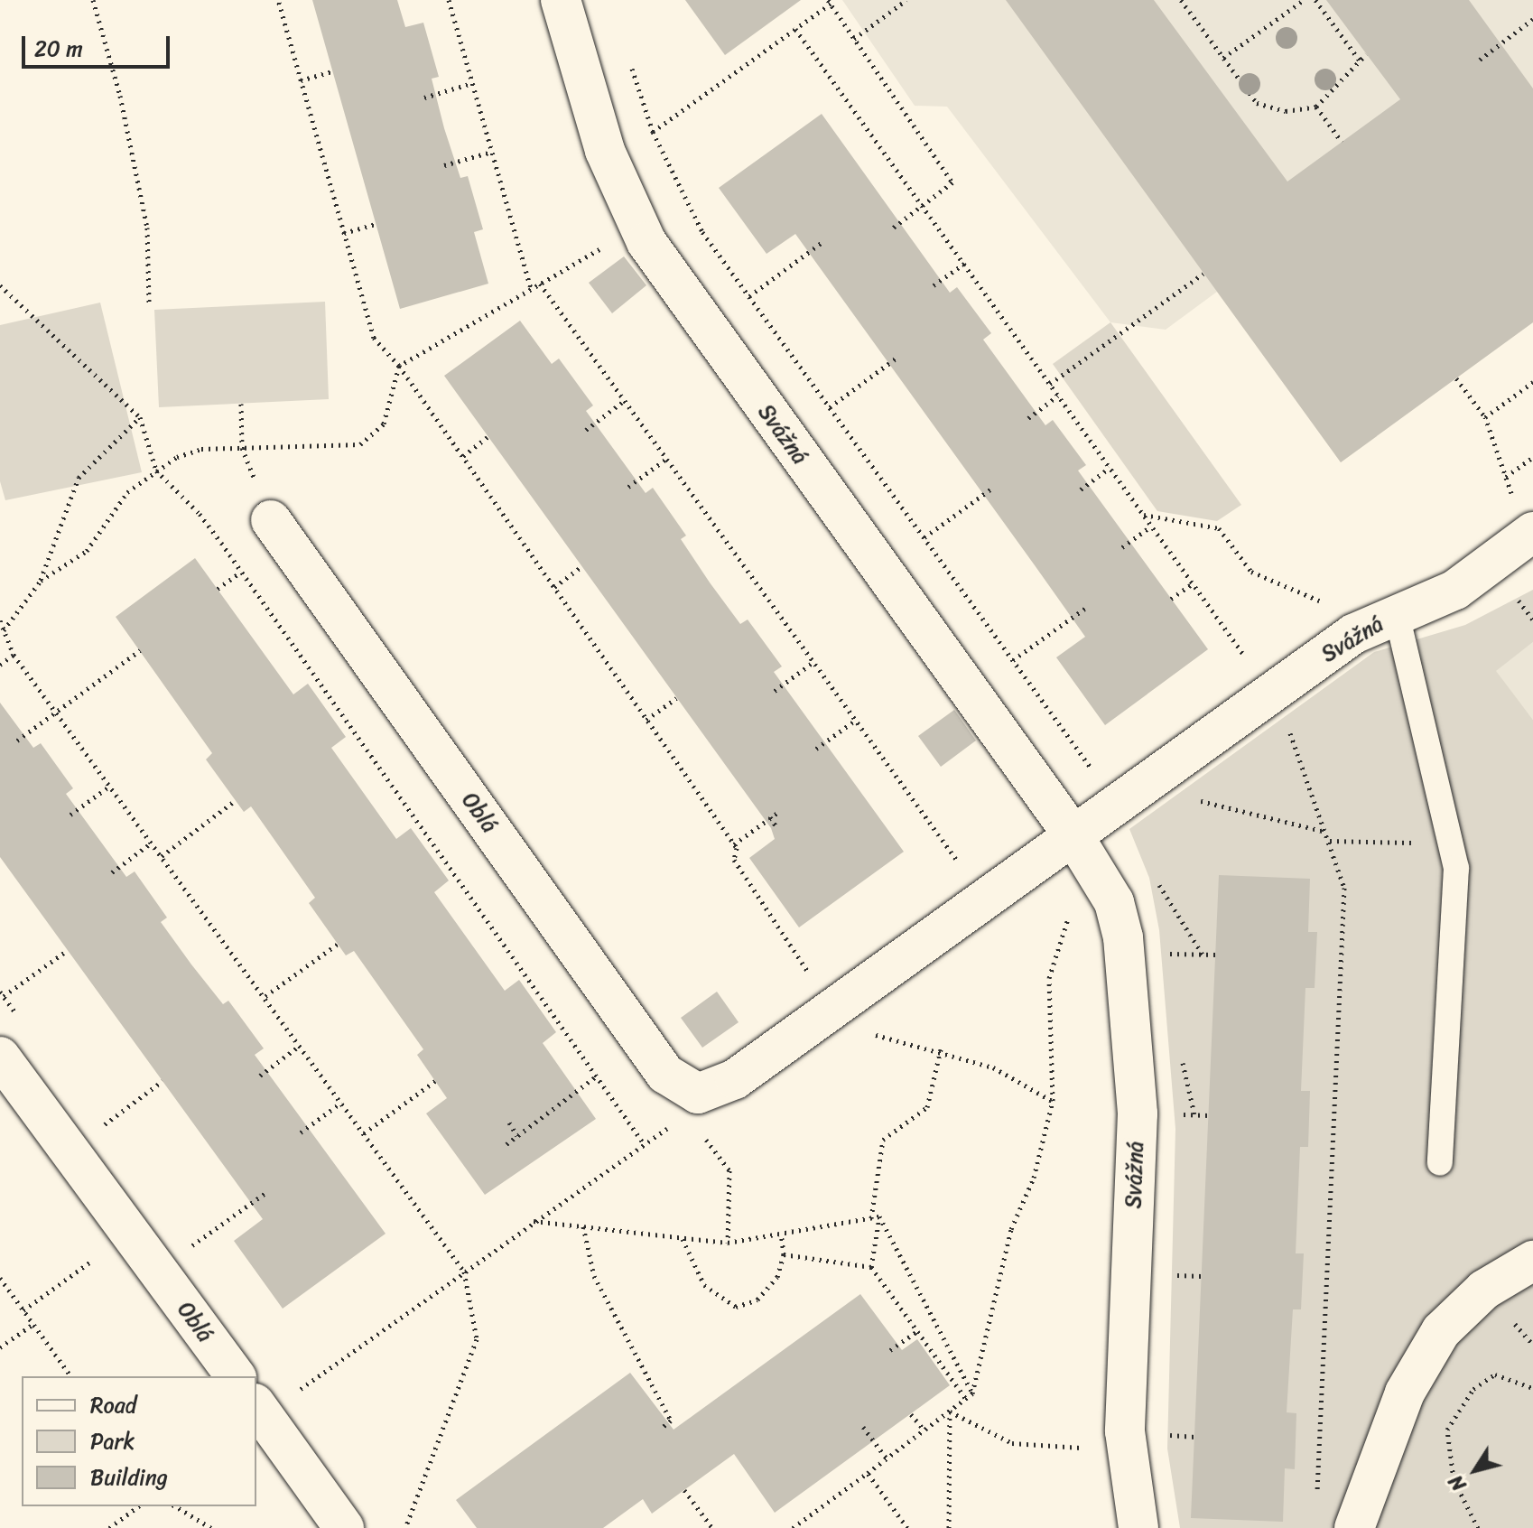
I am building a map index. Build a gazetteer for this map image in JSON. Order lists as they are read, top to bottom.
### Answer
{
  "streets": {
    "street": ["Svážná", "Oblá"]
  },
  "crossings": [
    ["Svážná", "Oblá"]
  ],
  "legend": ["Road", "Park", "Building"],
  "scale_bar": "20 m",
  "north": "bottom left"
}
